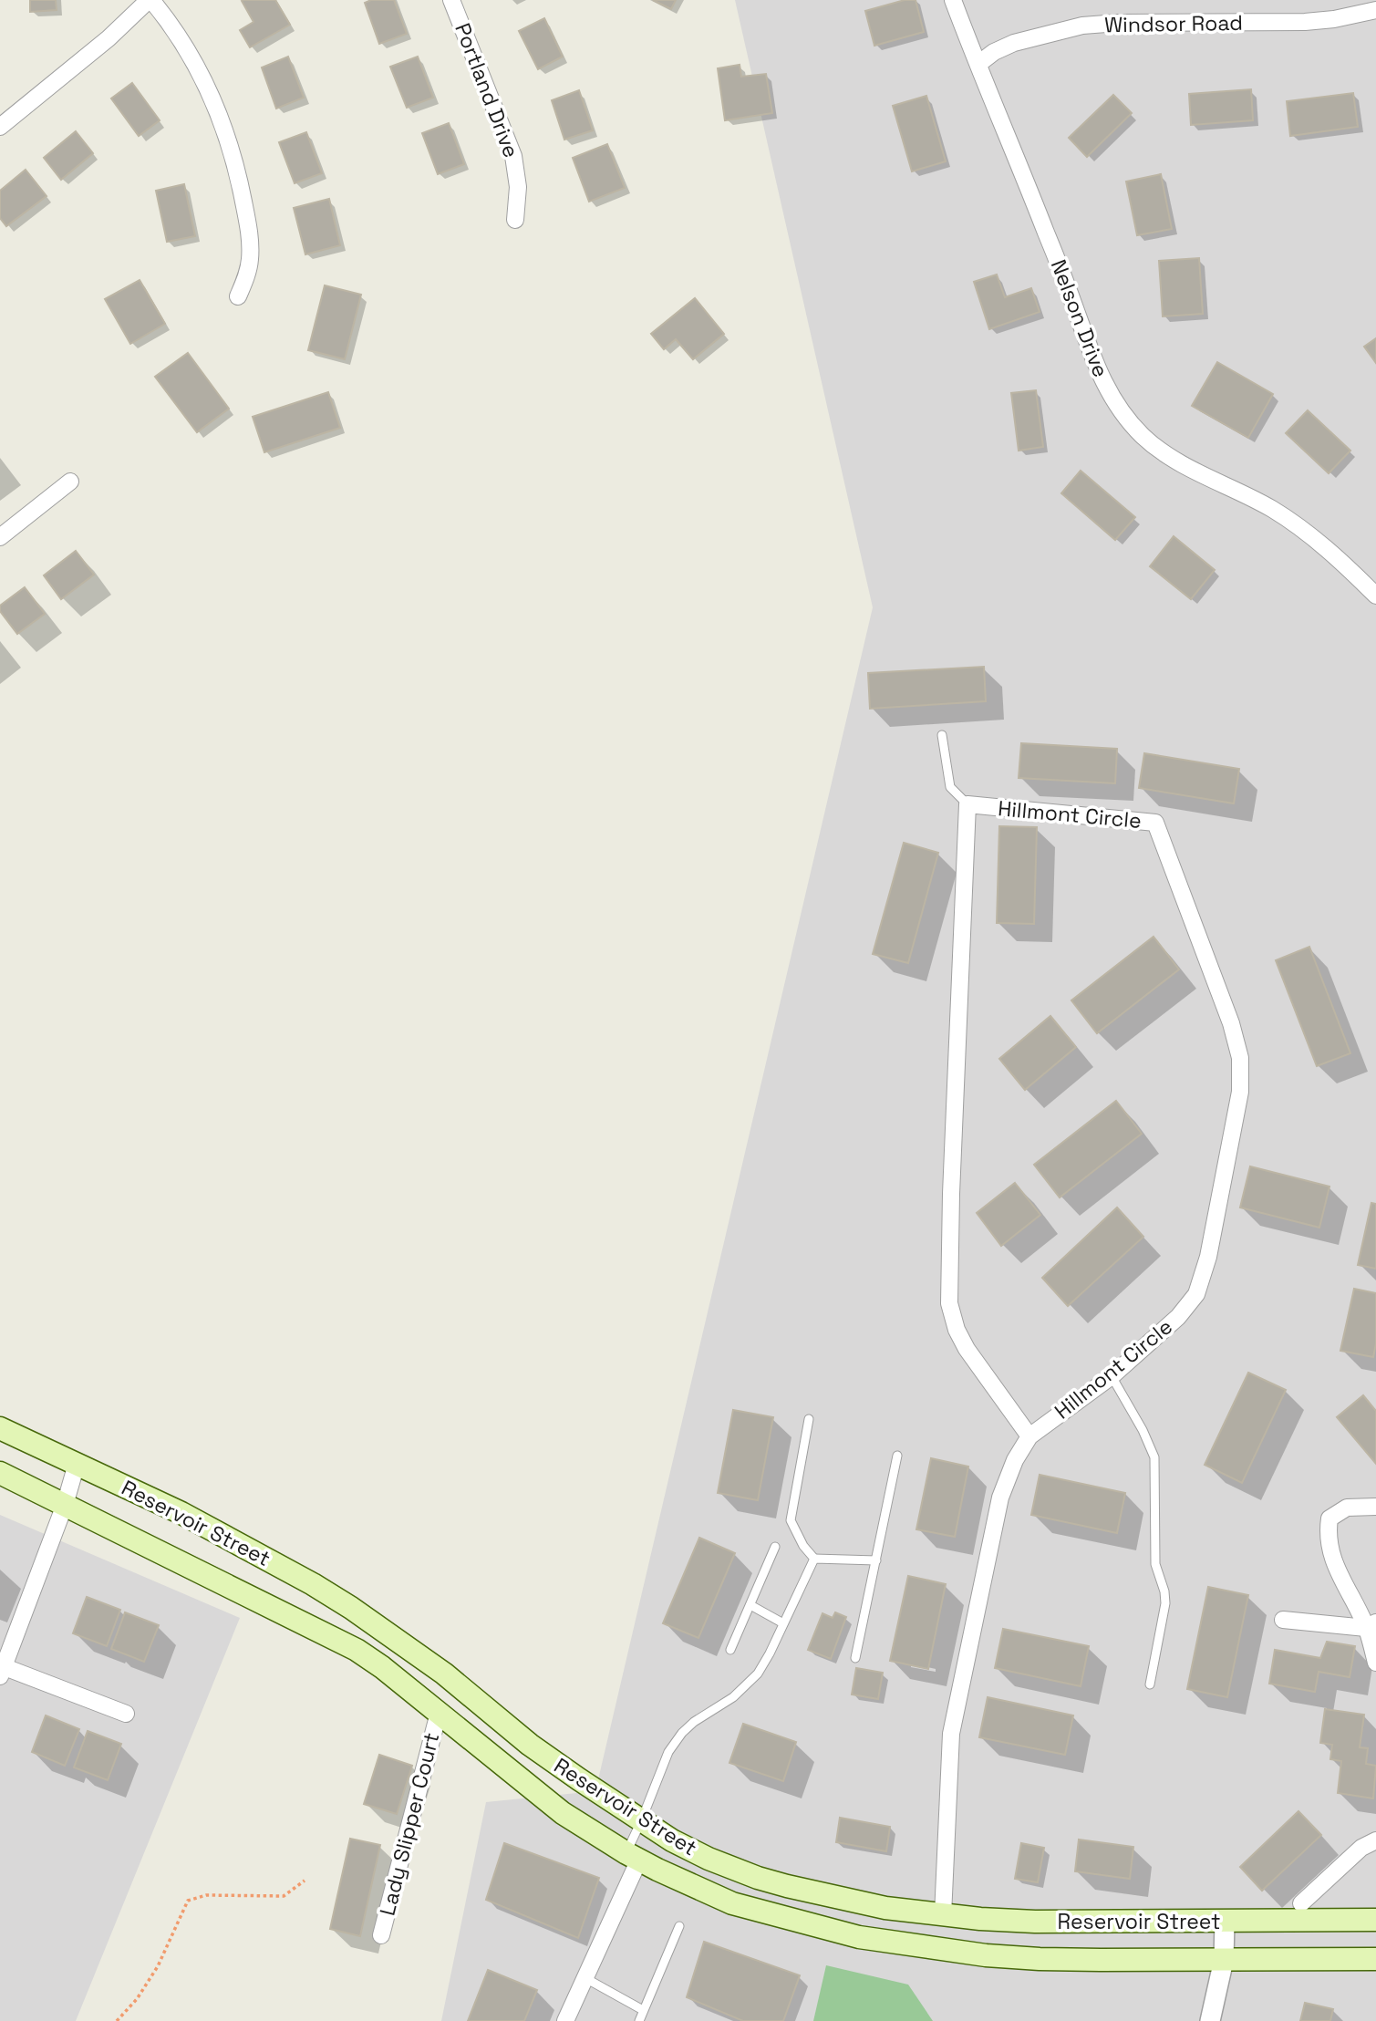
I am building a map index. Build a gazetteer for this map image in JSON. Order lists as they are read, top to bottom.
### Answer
{
  "streets": {
    "main road": ["Reservoir Street"],
    "street": [
      "Windsor Road",
      "Portland Drive",
      "Nelson Drive",
      "Hillmont Circle",
      "Lady Slipper Court"
    ]
  },
  "crossings": [
    ["Windsor Road", "Nelson Drive"],
    ["Hillmont Circle", "Reservoir Street"],
    ["Reservoir Street", "Lady Slipper Court"]
  ]
}
